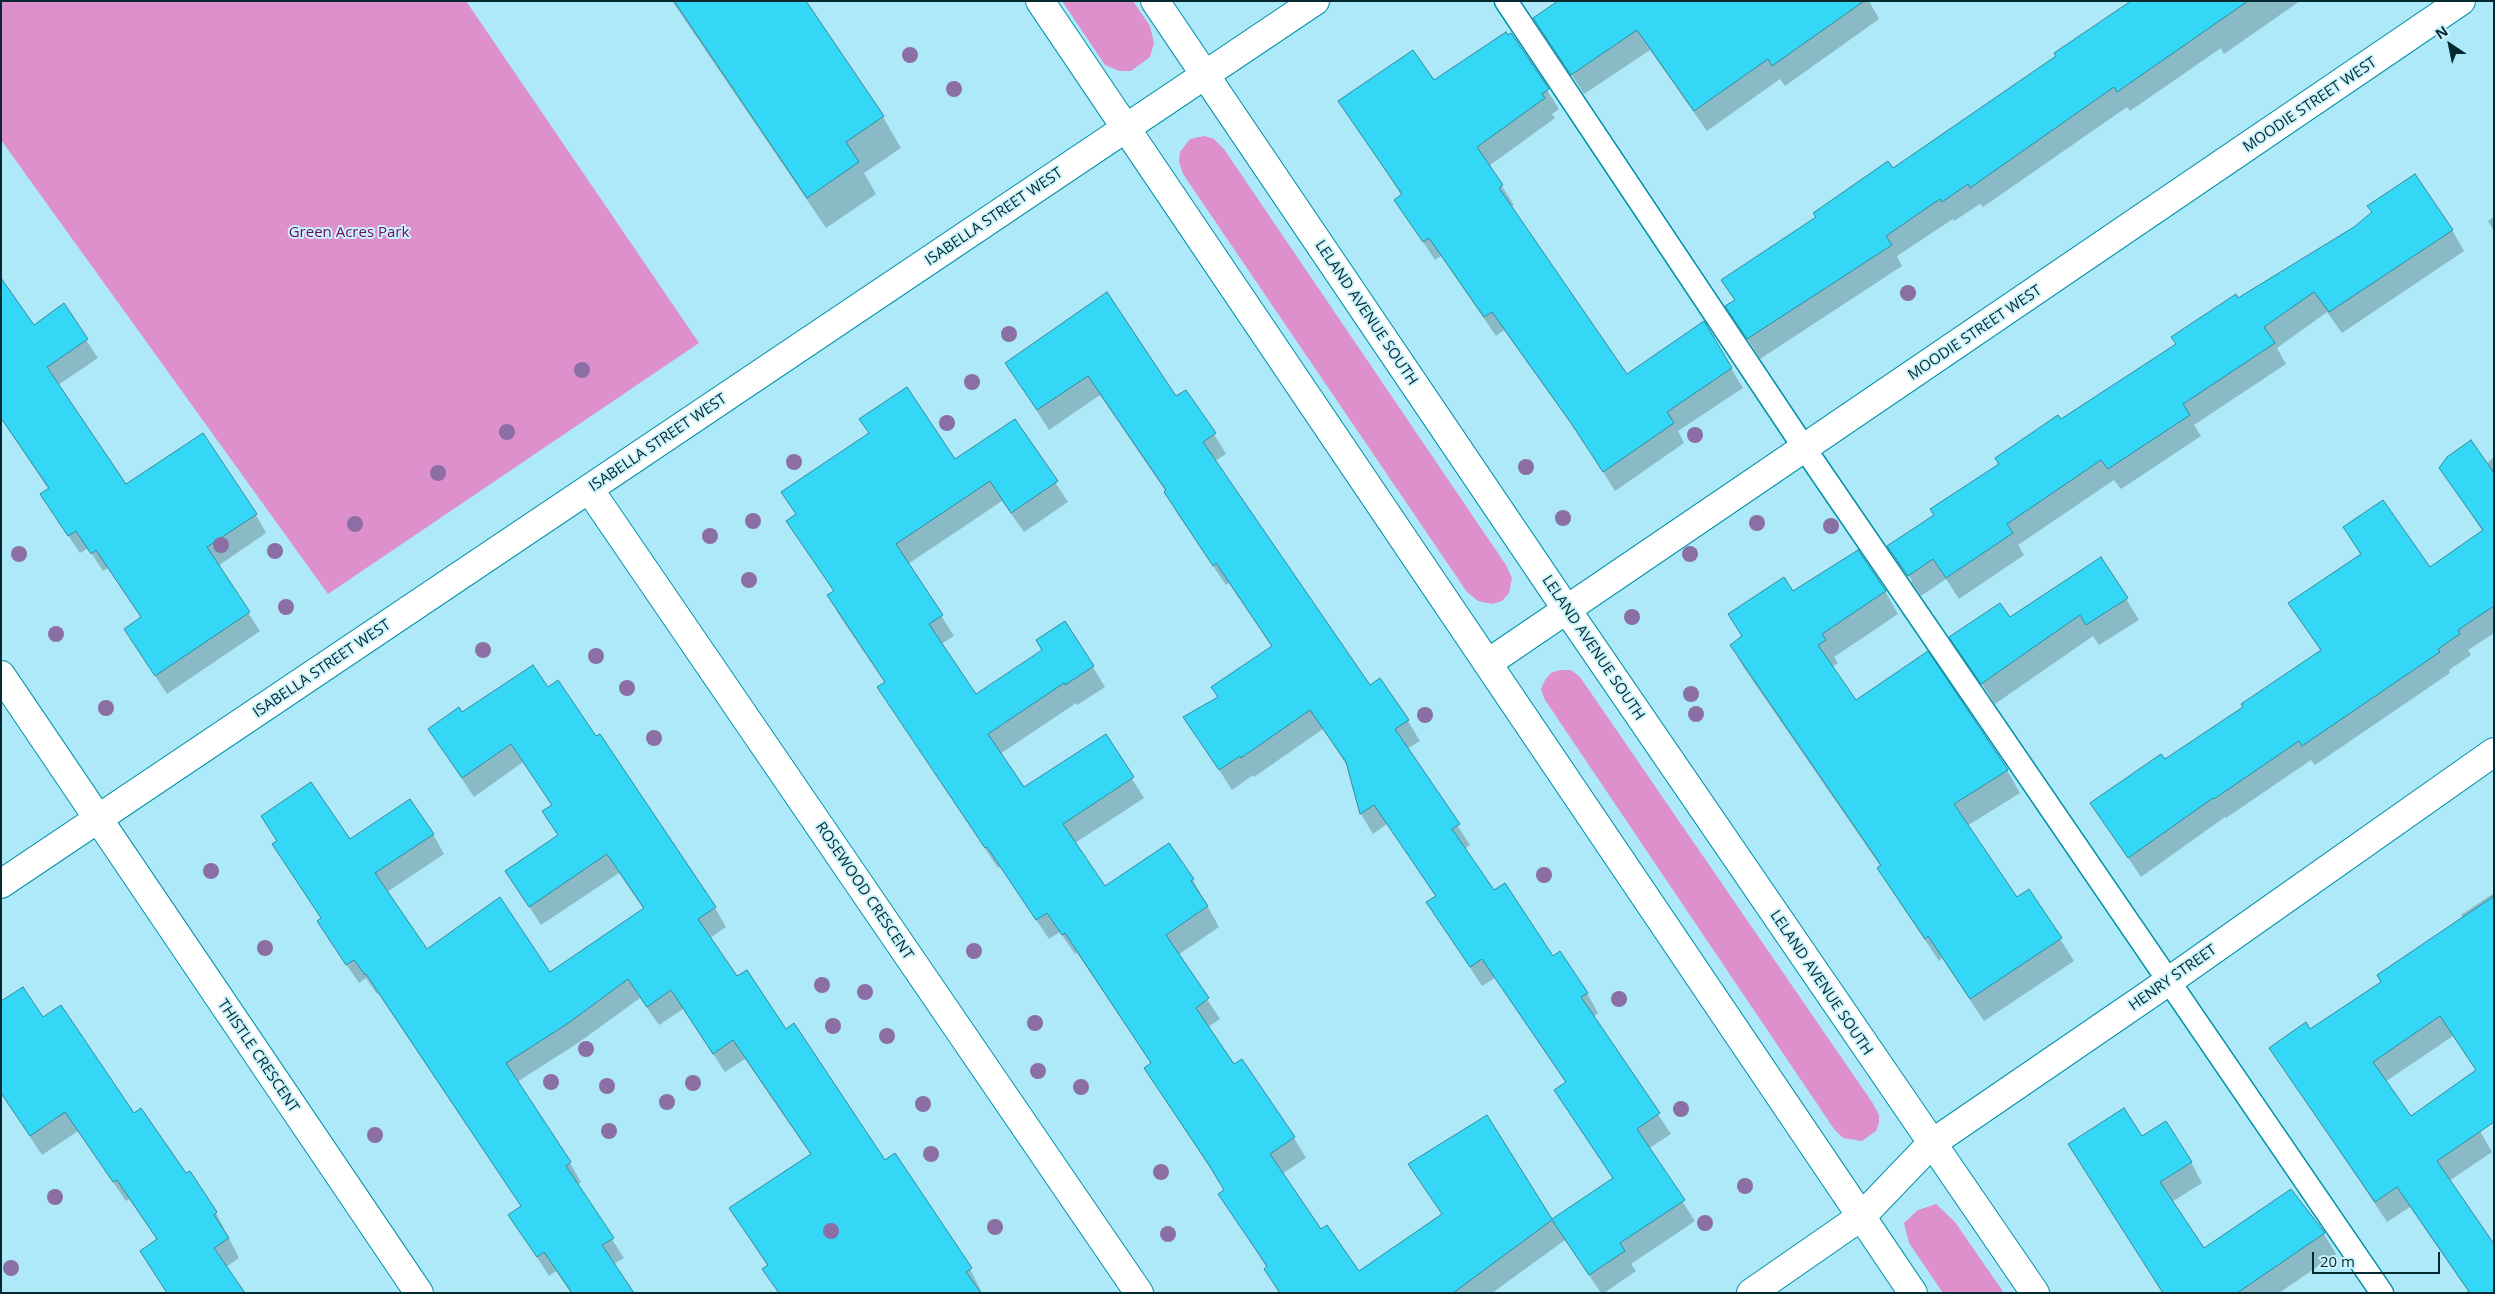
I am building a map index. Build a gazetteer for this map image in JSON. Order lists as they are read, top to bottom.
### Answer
{
  "streets": {
    "street": [
      "MOODIE STREET WEST",
      "ISABELLA STREET WEST",
      "LELAND AVENUE SOUTH",
      "ROSEWOOD CRESCENT",
      "HENRY STREET",
      "THISTLE CRESCENT"
    ]
  },
  "crossings": [
    ["MOODIE STREET WEST", "LELAND AVENUE SOUTH"],
    ["ISABELLA STREET WEST", "LELAND AVENUE SOUTH"],
    ["ISABELLA STREET WEST", "ROSEWOOD CRESCENT"],
    ["ISABELLA STREET WEST", "THISTLE CRESCENT"],
    ["LELAND AVENUE SOUTH", "HENRY STREET"]
  ],
  "parks": ["Green Acres Park"],
  "scale_bar": "20 m",
  "north": "top left"
}
